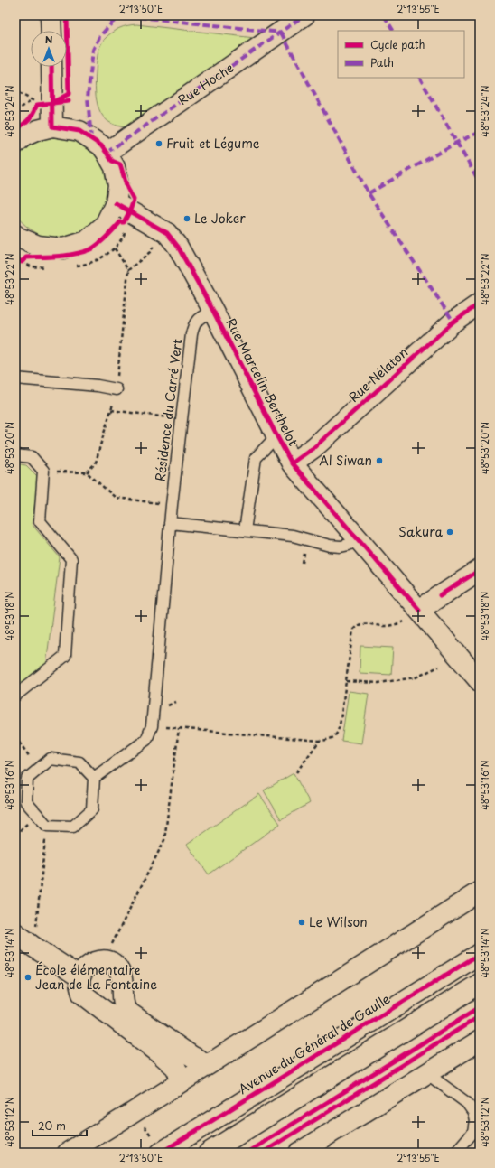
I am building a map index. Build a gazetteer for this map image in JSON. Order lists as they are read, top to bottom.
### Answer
{
  "streets": {
    "street": [
      "Rue Hoche",
      "Rue Nélaton",
      "Rue Marcelin Berthelot",
      "Avenue du Général de Gaulle"
    ],
    "lane": ["Résidence du Carré Vert"]
  },
  "crossings": [
    ["Rue Nélaton", "Rue Marcelin Berthelot"],
    ["Rue Marcelin Berthelot", "Résidence du Carré Vert"]
  ],
  "places": [
    "Fruit et Légume",
    "Le Joker",
    "Al Siwan",
    "Sakura",
    "Le Wilson",
    "École élémentaire Jean de La Fontaine"
  ],
  "legend": ["Cycle path", "Path"],
  "scale_bar": "20 m",
  "north": "top",
  "coordinates": [
    "2°13'50\"E",
    "2°13'55\"E",
    "48°53'24\"N",
    "48°53'22\"N",
    "48°53'20\"N",
    "48°53'18\"N",
    "48°53'16\"N",
    "48°53'14\"N",
    "48°53'12\"N"
  ]
}
